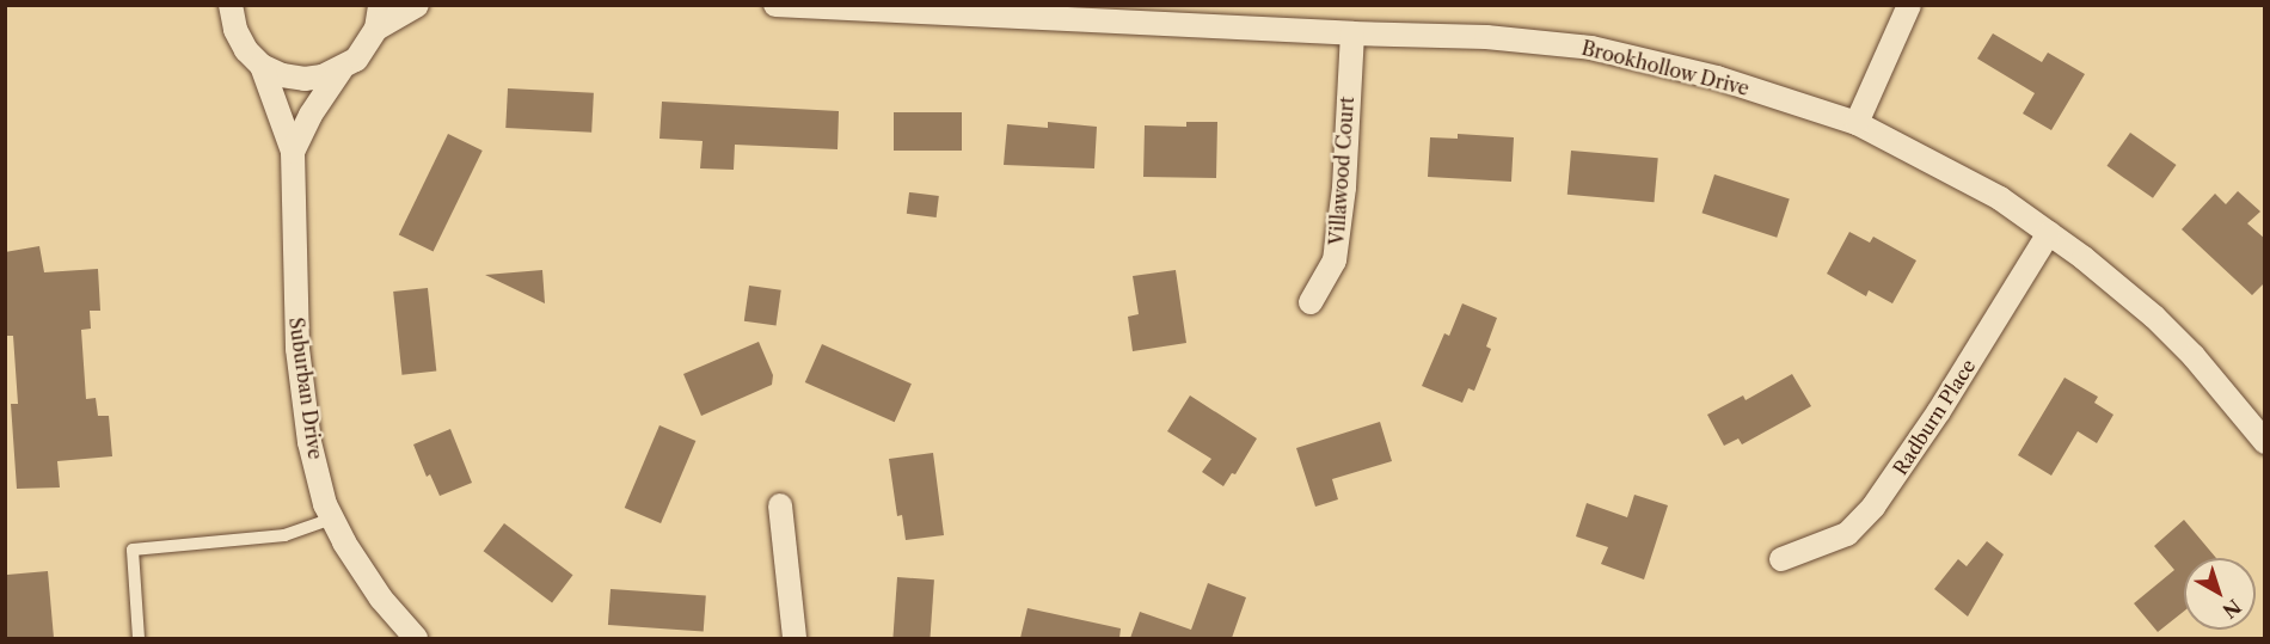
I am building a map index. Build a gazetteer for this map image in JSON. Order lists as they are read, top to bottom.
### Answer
{
  "streets": {
    "street": [
      "Brookhollow Drive",
      "Villawood Court",
      "Suburban Drive",
      "Radburn Place"
    ]
  },
  "crossings": [
    ["Brookhollow Drive", "Villawood Court"],
    ["Brookhollow Drive", "Radburn Place"]
  ],
  "north": "bottom right"
}
